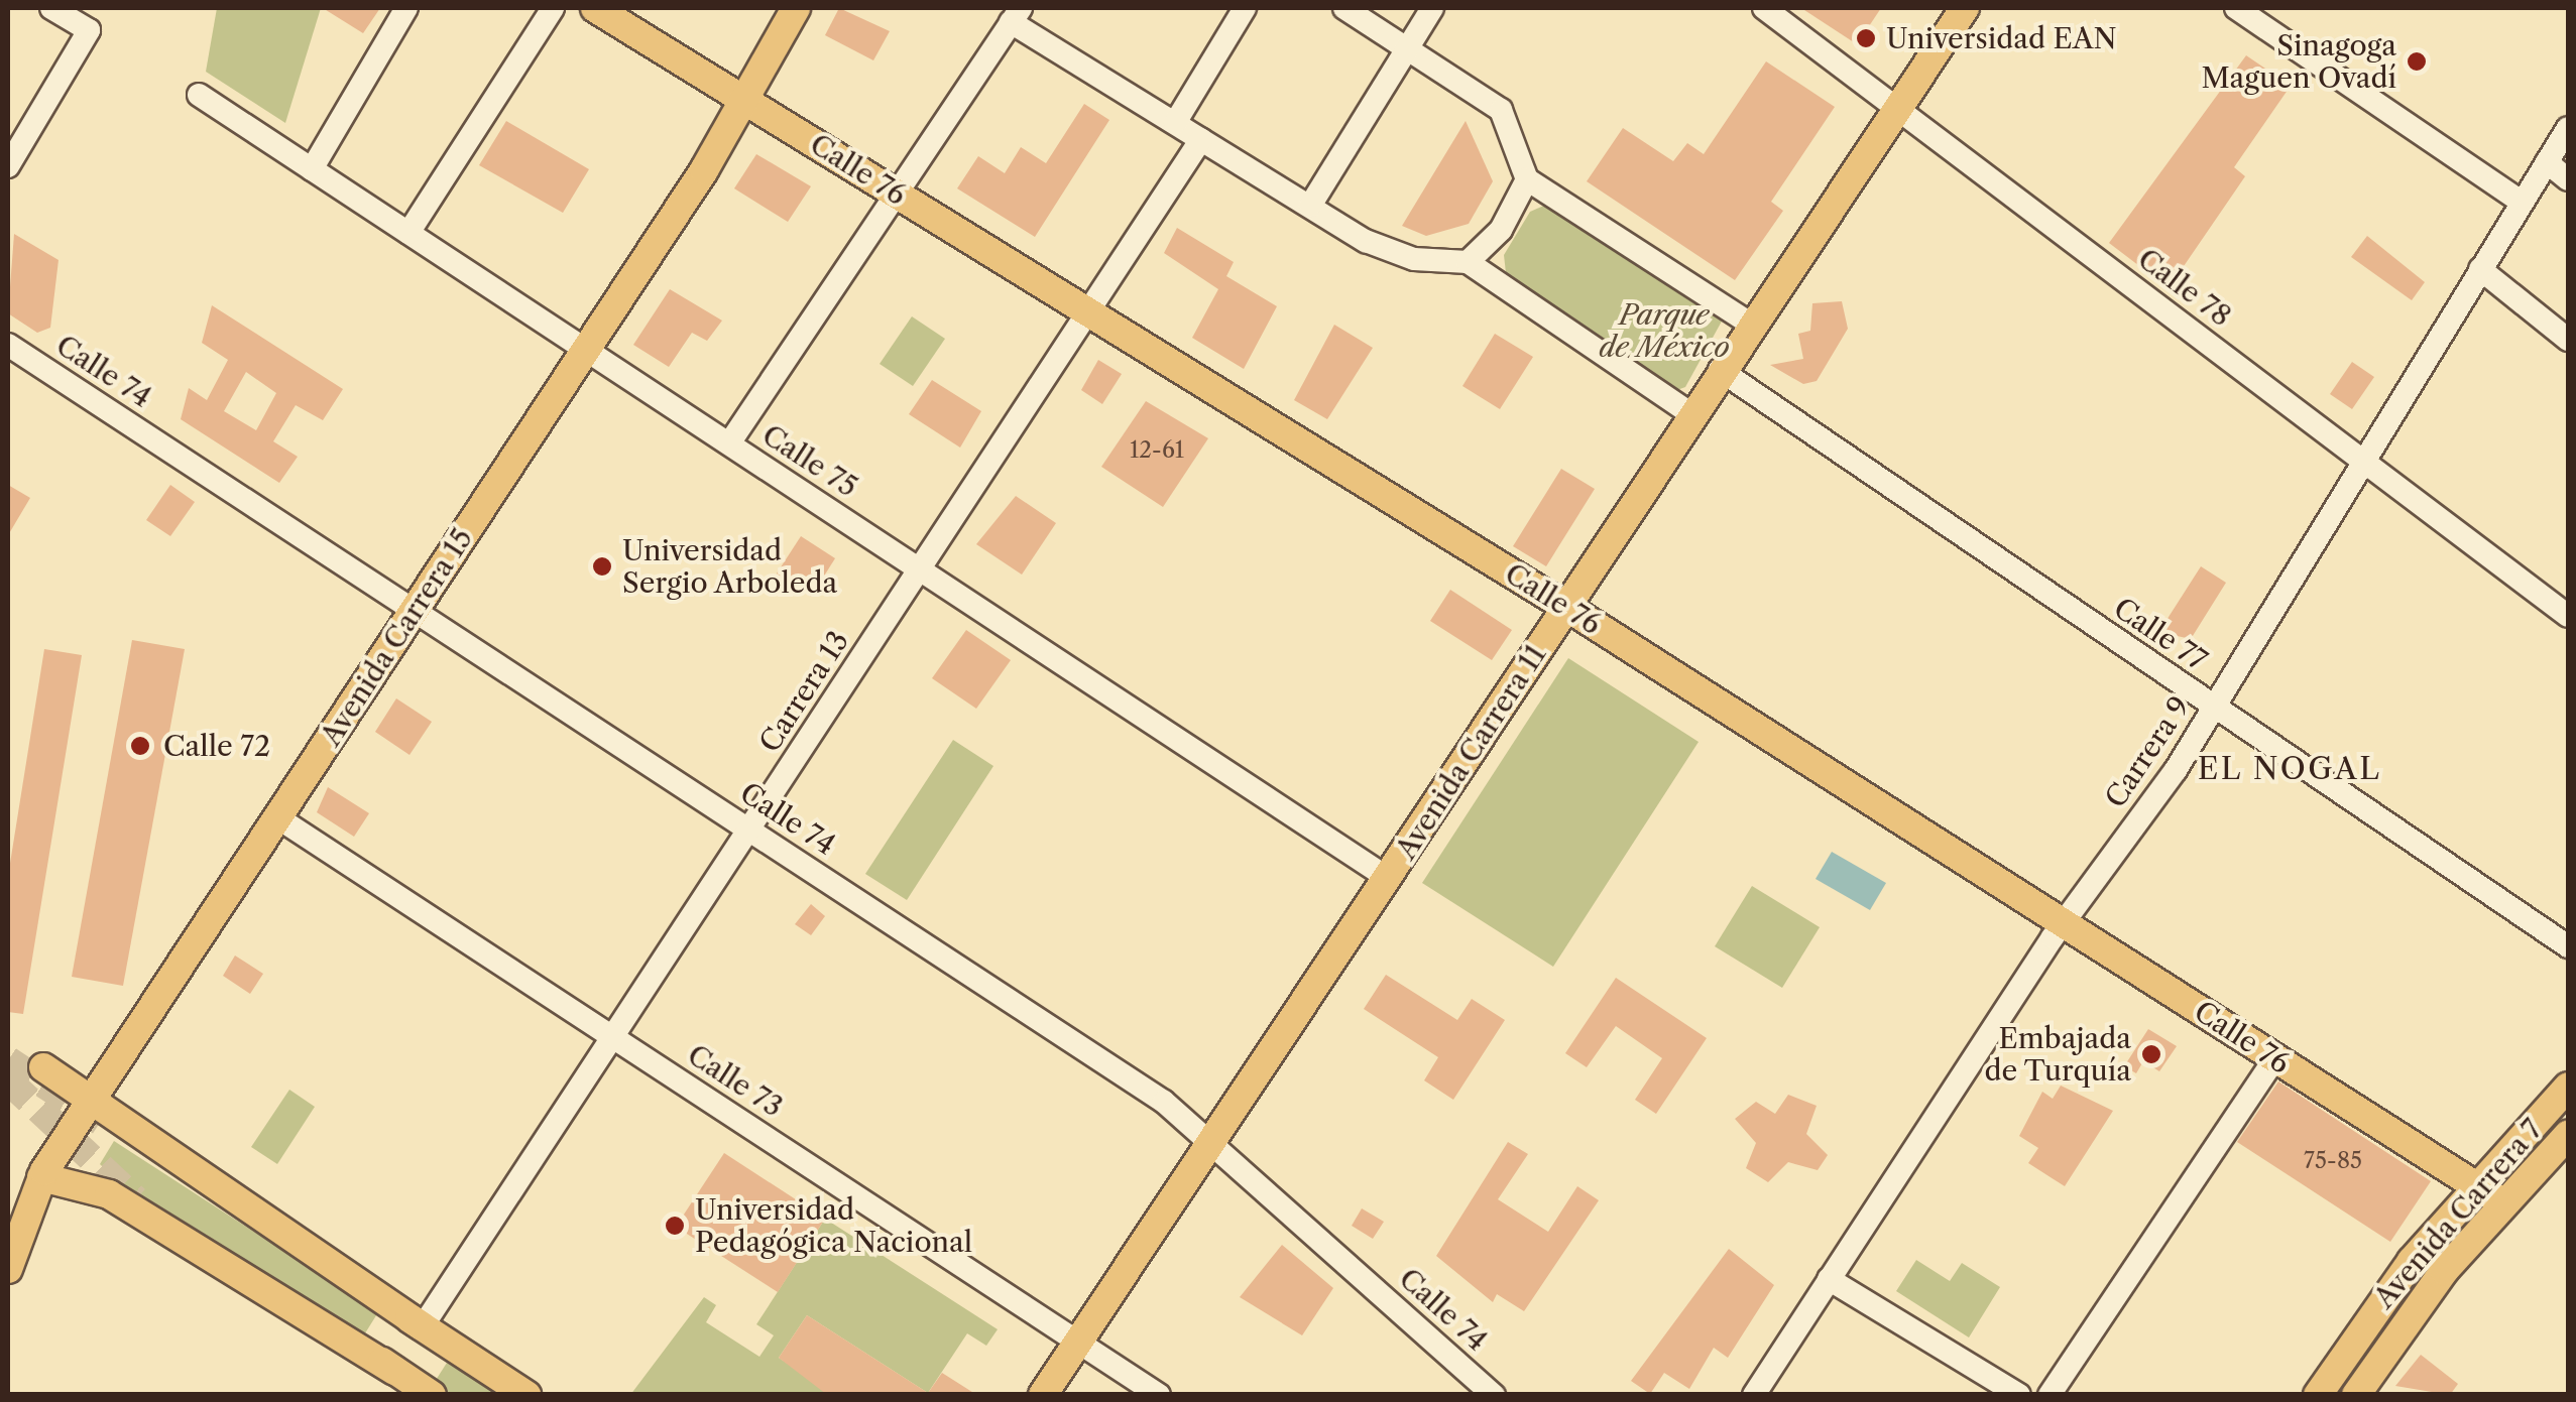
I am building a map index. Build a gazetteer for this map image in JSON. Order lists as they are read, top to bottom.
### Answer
{
  "streets": {
    "main road": [
      "Calle 76",
      "Avenida Carrera 15",
      "Avenida Carrera 11",
      "Avenida Carrera 7"
    ],
    "street": [
      "Calle 78",
      "Calle 74",
      "Calle 75",
      "Calle 77",
      "Carrera 13",
      "Carrera 9",
      "Calle 73"
    ]
  },
  "crossings": [
    ["Calle 76", "Avenida Carrera 15"],
    ["Calle 76", "Carrera 13"],
    ["Calle 76", "Avenida Carrera 11"],
    ["Calle 76", "Carrera 9"],
    ["Calle 76", "Avenida Carrera 7"],
    ["Calle 78", "Avenida Carrera 11"],
    ["Calle 78", "Carrera 9"],
    ["Calle 74", "Avenida Carrera 15"],
    ["Calle 74", "Carrera 13"],
    ["Calle 74", "Avenida Carrera 11"],
    ["Calle 75", "Avenida Carrera 15"],
    ["Calle 75", "Carrera 13"],
    ["Calle 75", "Avenida Carrera 11"],
    ["Calle 77", "Avenida Carrera 11"],
    ["Calle 77", "Carrera 9"],
    ["Avenida Carrera 15", "Calle 73"],
    ["Carrera 13", "Calle 73"],
    ["Avenida Carrera 11", "Calle 73"]
  ],
  "districts": ["EL NOGAL"],
  "parks": ["Parque de México"],
  "places": [
    "Universidad EAN",
    "Sinagoga Maguen Ovadí",
    "Universidad Sergio Arboleda",
    "Calle 72",
    "Embajada de Turquía",
    "Universidad Pedagógica Nacional"
  ],
  "house_numbers": ["12-61", "75-85"]
}
